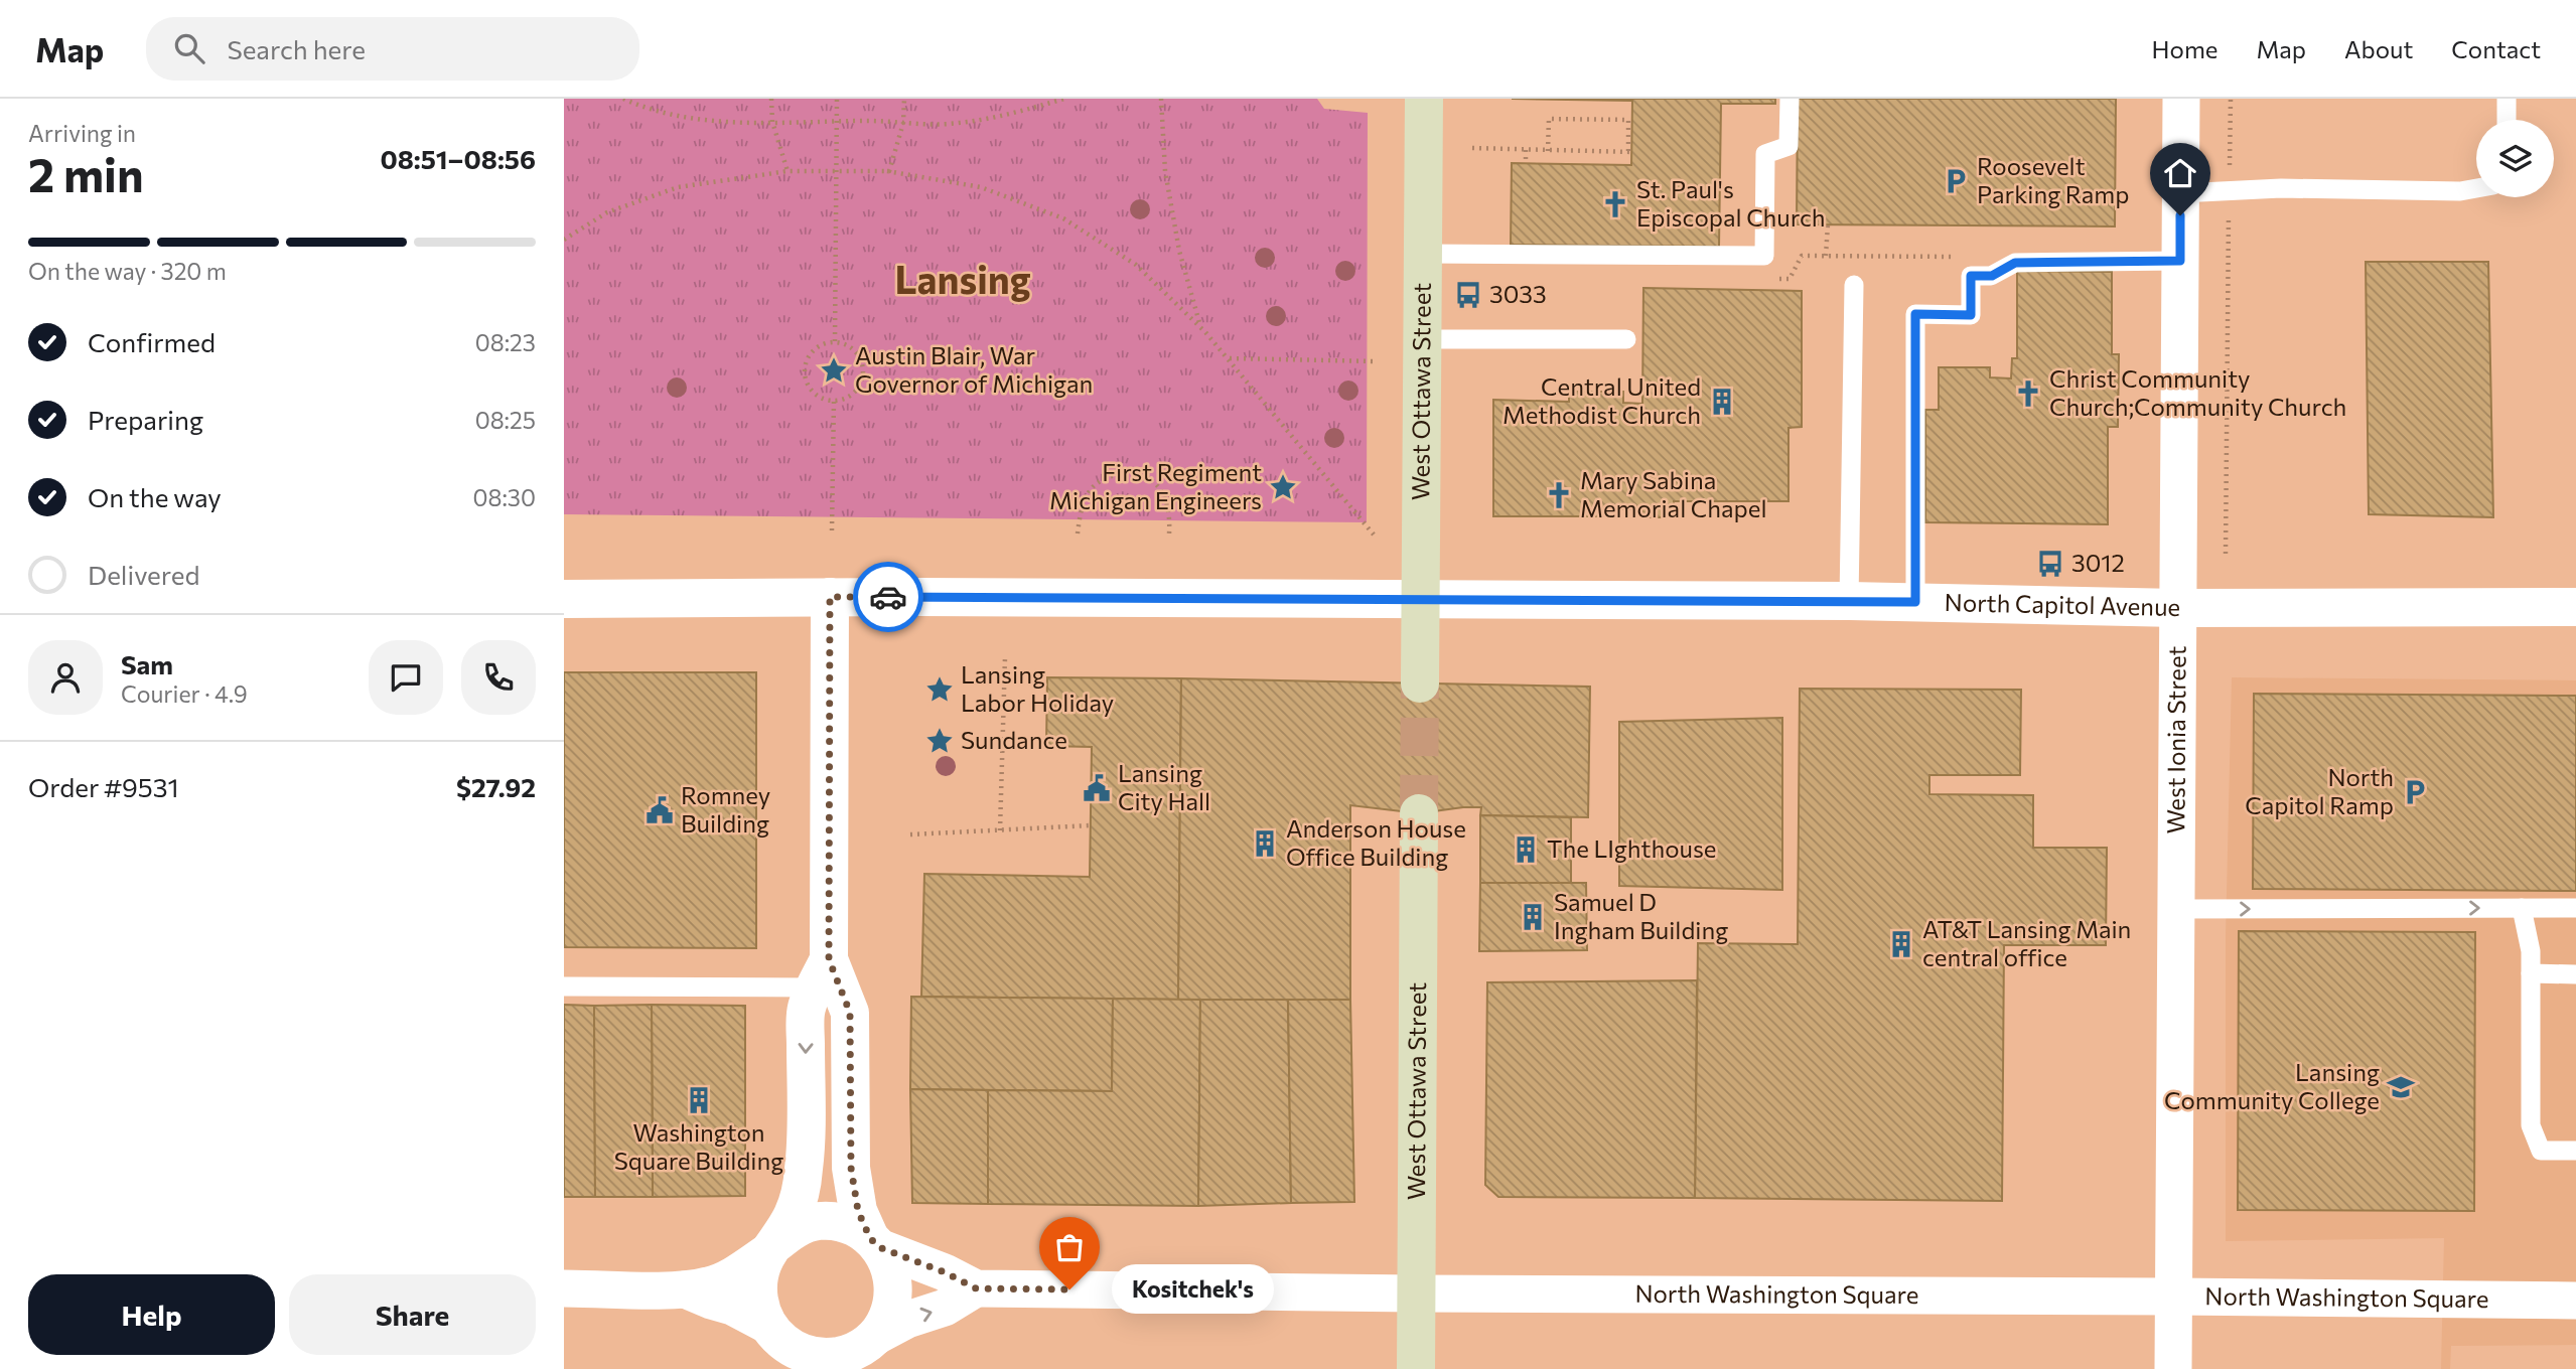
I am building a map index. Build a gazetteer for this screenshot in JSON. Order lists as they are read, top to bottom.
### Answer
{
  "streets": {
    "main road": ["West Ottawa Street"],
    "street": ["North Capitol Avenue", "West Ionia Street", "North Washington Square"]
  },
  "crossings": [
    ["West Ottawa Street", "North Capitol Avenue"],
    ["West Ottawa Street", "North Washington Square"],
    ["North Capitol Avenue", "West Ionia Street"],
    ["West Ionia Street", "North Washington Square"]
  ],
  "districts": ["Lansing"],
  "places": {
    "parking": ["Roosevelt Parking Ramp", "North Capitol Ramp"],
    "church": ["St. Paul's Episcopal Church", "Christ Community Church;Community Church", "Mary Sabina Memorial Chapel"],
    "bus stop": ["3033", "3012"],
    "place": [
      "Austin Blair, War Governor of Michigan",
      "First Regiment Michigan Engineers",
      "Lansing Labor Holiday",
      "Sundance"
    ],
    "building": [
      "Central United Methodist Church",
      "Anderson House Office Building",
      "The LIghthouse",
      "Samuel D Ingham Building",
      "AT&T Lansing Main central office",
      "Washington Square Building"
    ],
    "public building": ["Lansing City Hall", "Romney Building"],
    "school or university": ["Lansing Community College"],
    "other": ["Kositchek's"]
  },
  "page": {
    "header": "Map",
    "search": "Search here",
    "nav": [
      "Home",
      "Map",
      "About",
      "Contact"
    ],
    "heading": ["2 min", "Arriving in", "08:51–08:56"],
    "panel": [
      "Sam",
      "Courier · 4.9",
      "Order #9531",
      "$27.92"
    ],
    "bar": "On the way · 320 m",
    "list": [
      ["Confirmed", "08:23"],
      ["Preparing", "08:25"],
      ["On the way", "08:30"],
      "Delivered"
    ],
    "buttons": ["Help", "Share"],
    "bubble": "Kositchek's"
  }
}
